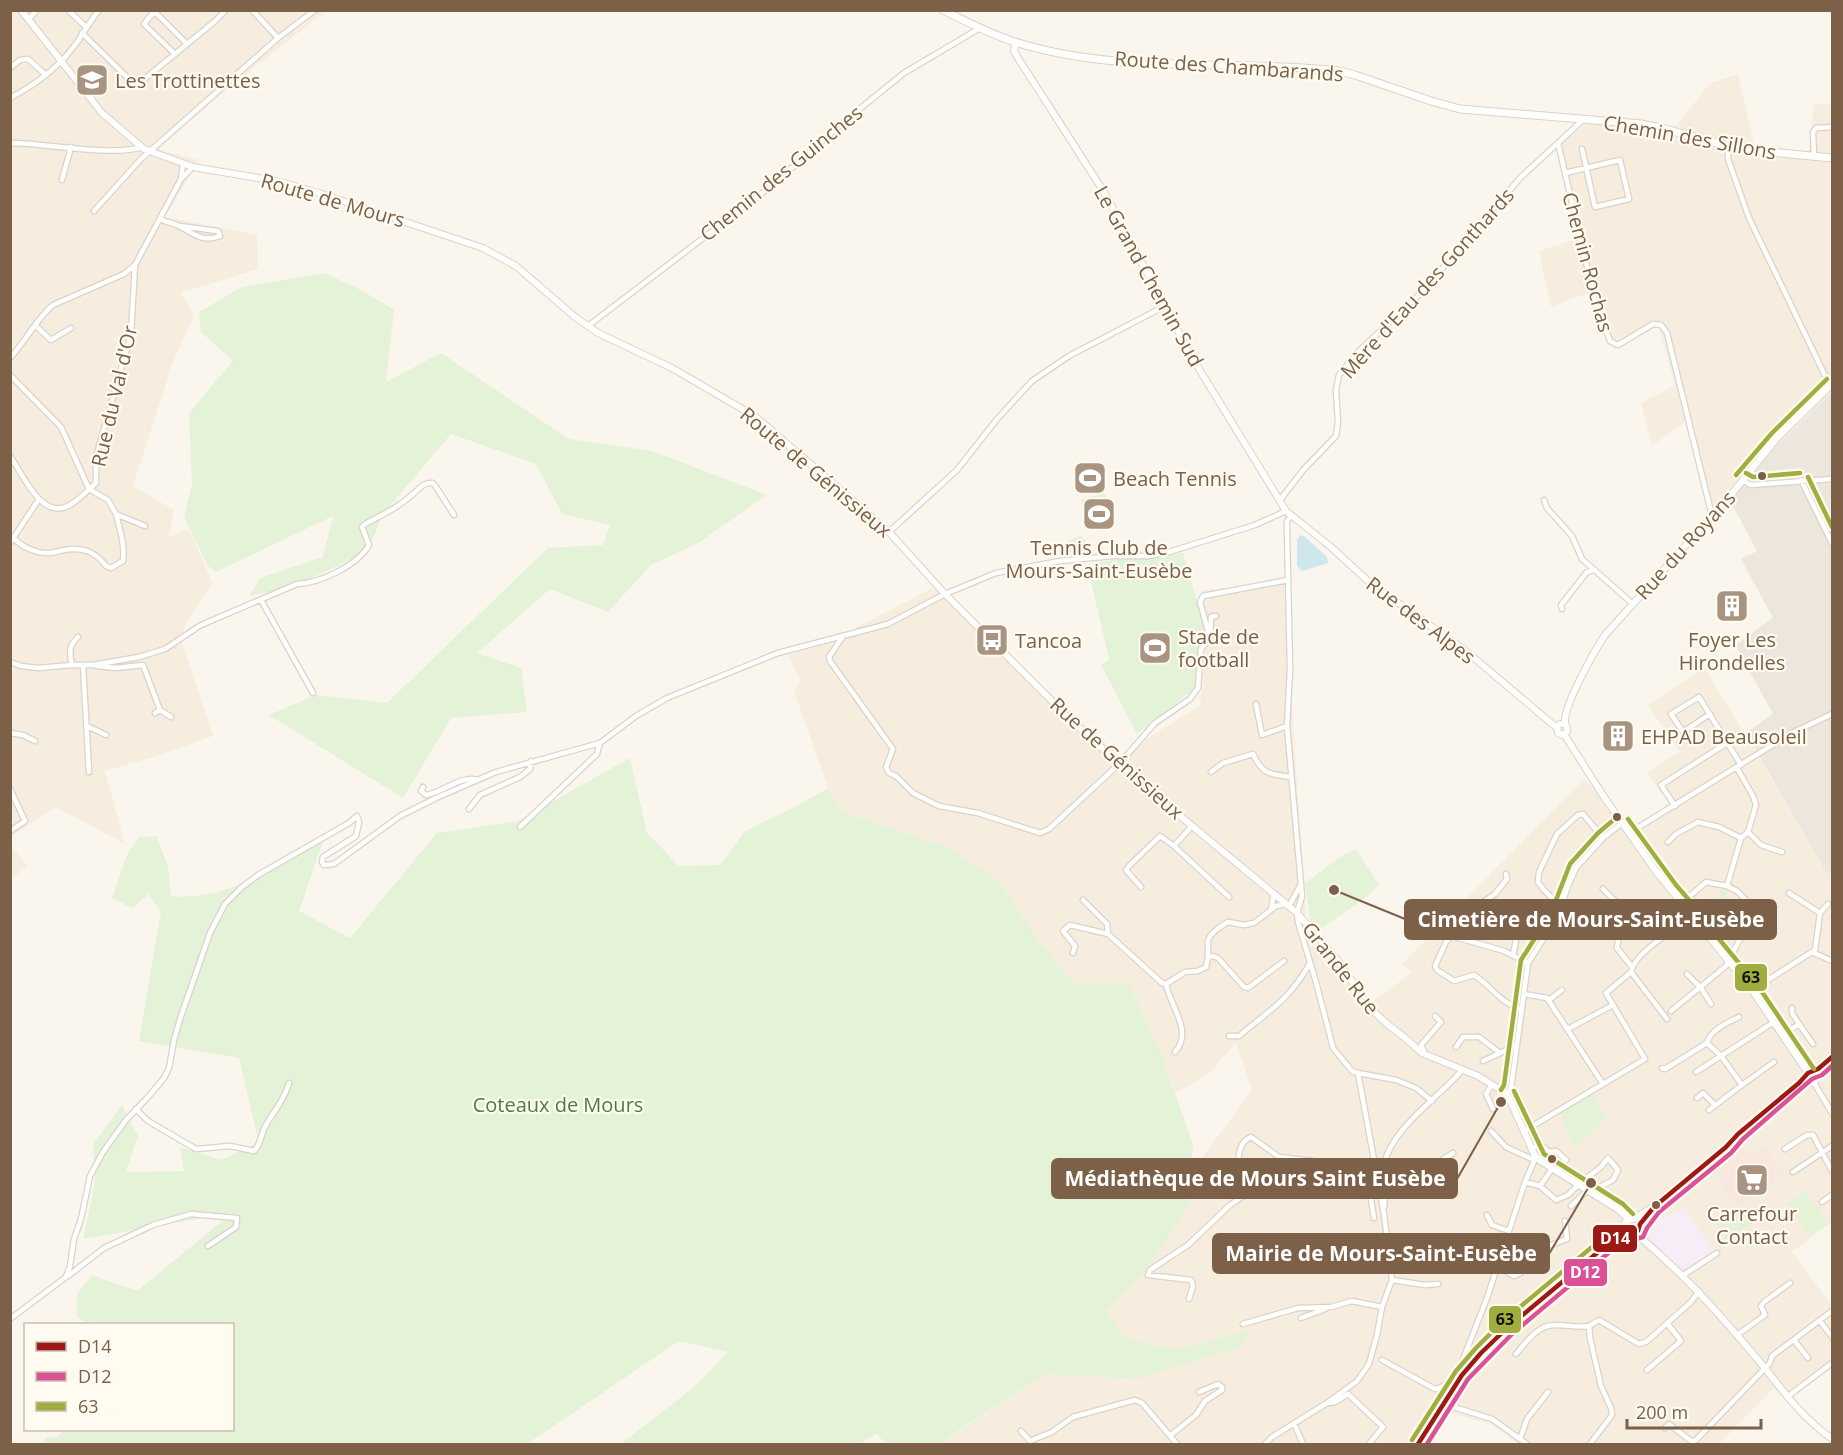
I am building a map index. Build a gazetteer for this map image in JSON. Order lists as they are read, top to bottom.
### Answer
{
  "streets": {
    "main road": ["Route des Chambarands", "Chemin des Sillons"],
    "street": [
      "Chemin des Guinches",
      "Route de Mours",
      "Chemin Rochas",
      "Le Grand Chemin Sud",
      "Mère d'Eau des Gonthards",
      "Rue du Val d'Or",
      "Route de Génissieux",
      "Rue du Royans",
      "Rue des Alpes",
      "Rue de Génissieux",
      "Grande Rue"
    ]
  },
  "crossings": [
    ["Route des Chambarands", "Chemin des Sillons"],
    ["Route des Chambarands", "Chemin des Guinches"],
    ["Route des Chambarands", "Le Grand Chemin Sud"],
    ["Route des Chambarands", "Mère d'Eau des Gonthards"],
    ["Chemin des Sillons", "Mère d'Eau des Gonthards"],
    ["Chemin des Guinches", "Route de Mours"],
    ["Route de Mours", "Route de Génissieux"],
    ["Chemin Rochas", "Mère d'Eau des Gonthards"],
    ["Chemin Rochas", "Rue du Royans"],
    ["Le Grand Chemin Sud", "Mère d'Eau des Gonthards"],
    ["Le Grand Chemin Sud", "Rue des Alpes"],
    ["Route de Génissieux", "Rue de Génissieux"],
    ["Rue du Royans", "Rue des Alpes"],
    ["Rue de Génissieux", "Grande Rue"]
  ],
  "parks": ["Coteaux de Mours"],
  "places": {
    "school or university": ["Les Trottinettes"],
    "sports": ["Beach Tennis", "Tennis Club de Mours-Saint-Eusèbe", "Stade de football"],
    "building": ["Foyer Les Hirondelles", "EHPAD Beausoleil"],
    "bus stop": ["Tancoa"],
    "other": ["Cimetière de Mours-Saint-Eusèbe", "Médiathèque de Mours Saint Eusèbe", "Mairie de Mours-Saint-Eusèbe"],
    "supermarket": ["Carrefour Contact"]
  },
  "lines": ["transit line 63", "transit line D14", "transit line D12"],
  "legend": ["D14", "D12", "63"],
  "scale_bar": "200 m"
}
